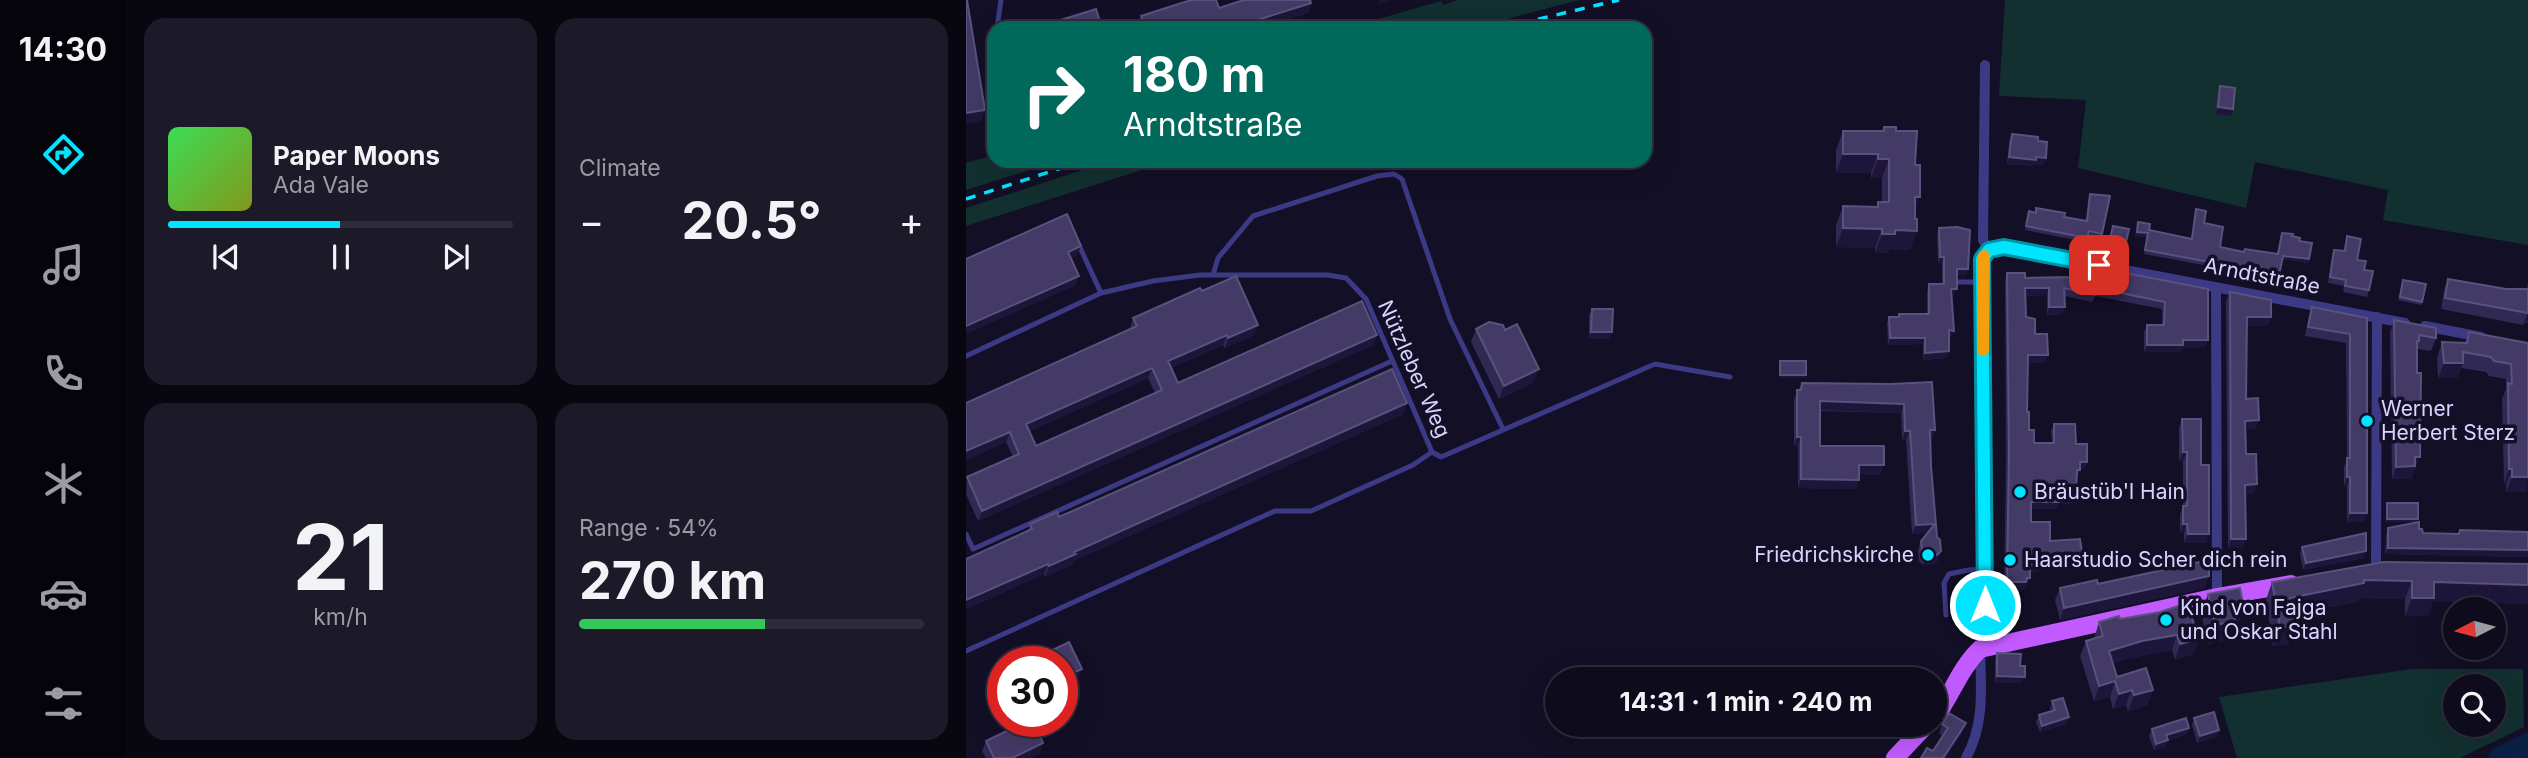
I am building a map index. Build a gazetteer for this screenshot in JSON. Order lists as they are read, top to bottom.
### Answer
{
  "streets": {
    "street": ["Arndtstraße"],
    "lane": ["Nützleber Weg"]
  },
  "places": [
    "Werner Herbert Sterz",
    "Bräustüb'l Hain",
    "Friedrichskirche",
    "Haarstudio Scher dich rein",
    "Kind von Fajga und Oskar Stahl"
  ],
  "north": "left",
  "page": {
    "tabs": "14:30",
    "tile": [
      "Climate",
      ["21", "km/h"],
      ["Range · 54%", "270 km"]
    ],
    "turn": ["180 m", "Arndtstraße"],
    "song": ["Paper Moons", "Ada Vale"],
    "heat": ["−", "20.5°", "+"],
    "limit": "30",
    "trip": "14:31 · 1 min · 240 m"
  }
}
